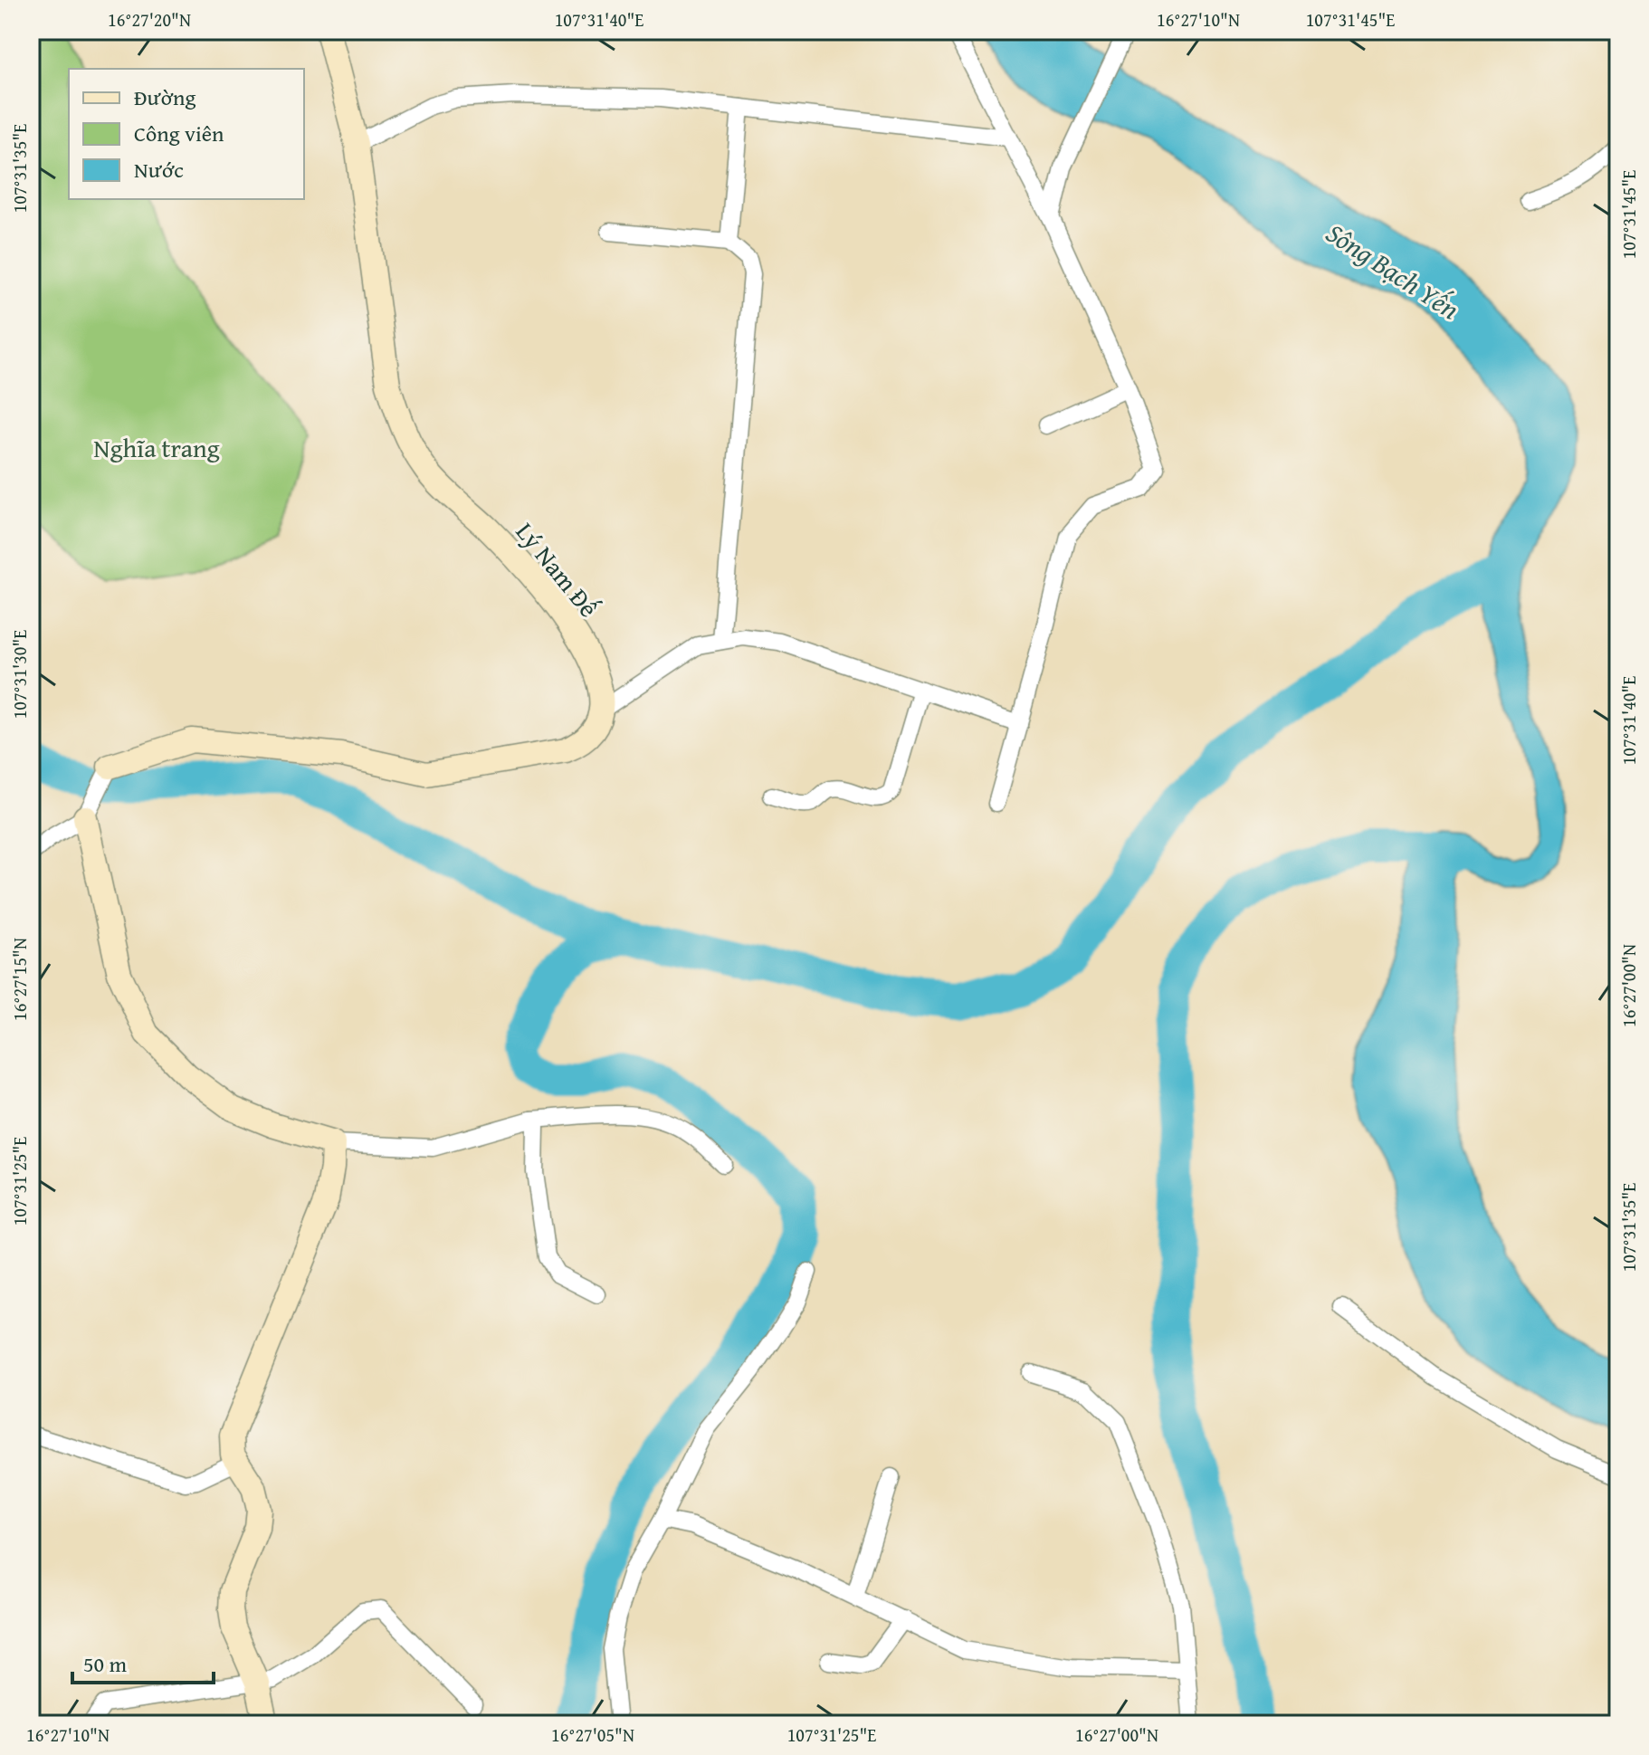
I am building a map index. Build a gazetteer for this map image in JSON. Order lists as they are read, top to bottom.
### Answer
{
  "streets": {
    "street": ["Lý Nam Đế"]
  },
  "water": ["Sông Bạch Yến"],
  "parks": ["Nghĩa trang"],
  "legend": ["Đường", "Công viên", "Nước"],
  "scale_bar": "50 m",
  "coordinates": [
    "16°27'20\"N",
    "107°31'40\"E",
    "16°27'10\"N",
    "107°31'45\"E",
    "107°31'35\"E",
    "107°31'30\"E",
    "16°27'15\"N",
    "16°27'00\"N",
    "107°31'25\"E",
    "16°27'05\"N"
  ]
}
